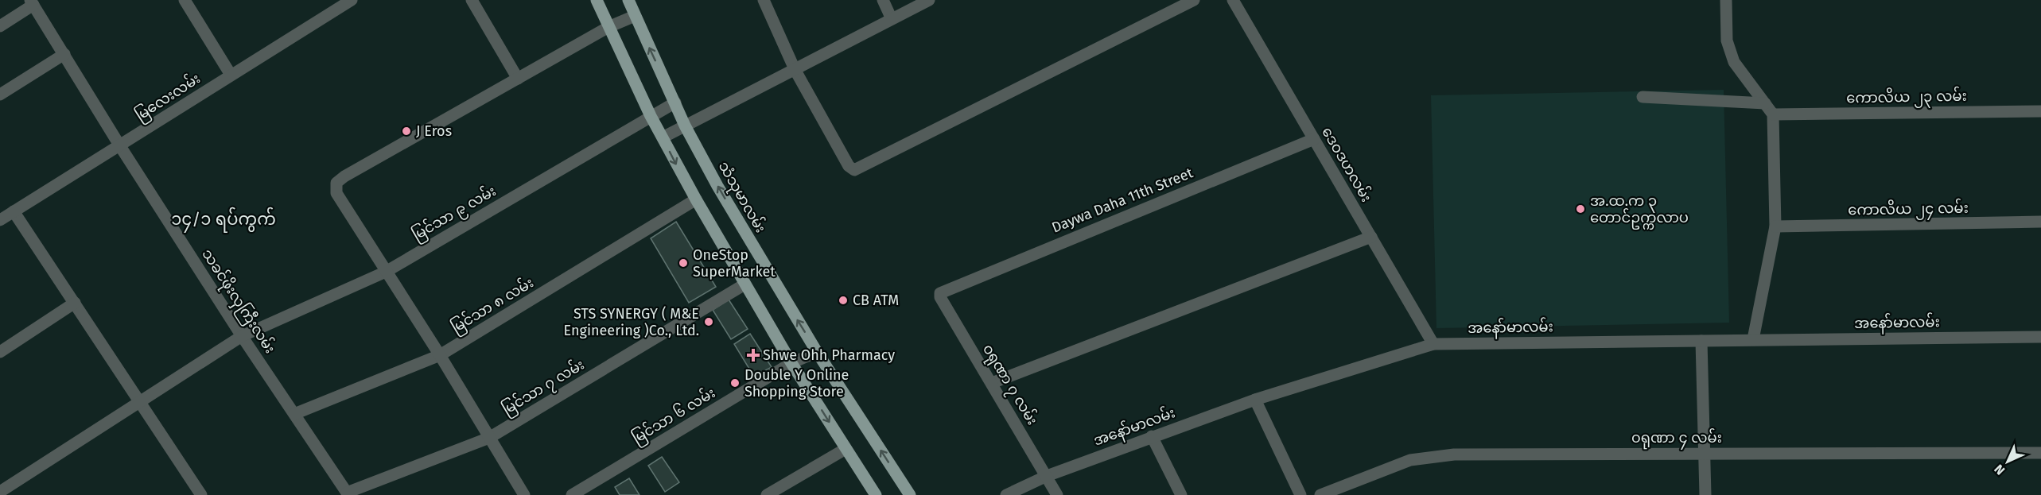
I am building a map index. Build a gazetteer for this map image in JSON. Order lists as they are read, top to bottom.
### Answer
{
  "streets": {
    "main road": ["သံသုမာလမ်း"],
    "street": [
      "မြလေးလမ်း",
      "ကောလိယ ၂၃ လမ်း",
      "ဒေဝဒဟလမ်း",
      "Daywa Daha 11th Street",
      "ကောလိယ ၂၄ လမ်း",
      "မြင်သာ ၉ လမ်း",
      "သခင်ဖိုးလှကြီးလမ်း",
      "မြင်သာ ၈ လမ်း",
      "အနော်မာလမ်း",
      "၀ရုဏာ ၇ လမ်း",
      "မြင်သာ ၇ လမ်း",
      "မြင်သာ ၆ လမ်း",
      "၀ရုဏာ ၄ လမ်း"
    ]
  },
  "crossings": [
    ["မြလေးလမ်း", "သခင်ဖိုးလှကြီးလမ်း"],
    ["ဒေဝဒဟလမ်း", "Daywa Daha 11th Street"],
    ["ဒေဝဒဟလမ်း", "အနော်မာလမ်း"],
    ["သံသုမာလမ်း", "မြင်သာ ၉ လမ်း"],
    ["သံသုမာလမ်း", "မြင်သာ ၆ လမ်း"],
    ["Daywa Daha 11th Street", "၀ရုဏာ ၇ လမ်း"],
    ["မြင်သာ ၉ လမ်း", "သခင်ဖိုးလှကြီးလမ်း"],
    ["သခင်ဖိုးလှကြီးလမ်း", "မြင်သာ ၈ လမ်း"],
    ["သခင်ဖိုးလှကြီးလမ်း", "မြင်သာ ၇ လမ်း"],
    ["အနော်မာလမ်း", "၀ရုဏာ ၇ လမ်း"]
  ],
  "districts": ["၁၄/၁ ရပ်ကွက်"],
  "places": {
    "other": [
      "J Eros",
      "အ.ထ.က ၃ တောင်ဥက္ကလာပ",
      "OneStop SuperMarket",
      "CB ATM",
      "STS SYNERGY ( M&E Engineering )Co., Ltd.",
      "Double Y Online Shopping Store"
    ],
    "health": ["Shwe Ohh Pharmacy"]
  },
  "north": "bottom left"
}
